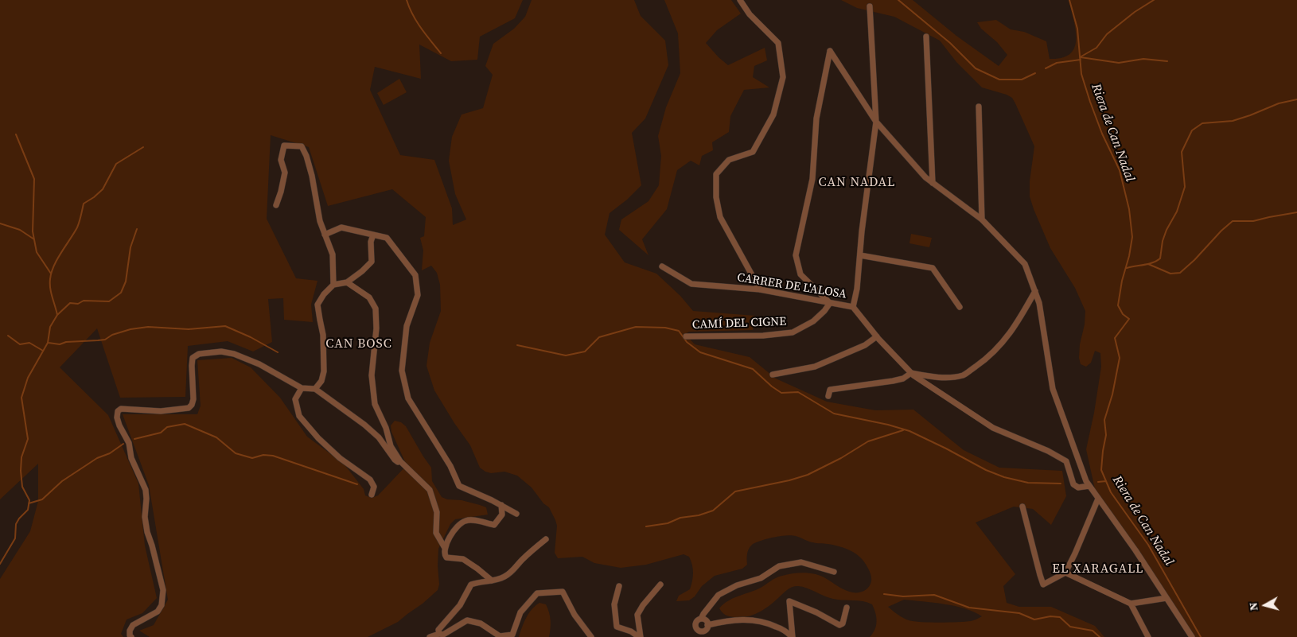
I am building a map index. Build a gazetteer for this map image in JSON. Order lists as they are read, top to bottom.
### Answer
{
  "streets": {
    "street": ["CARRER DE L'ALOSA", "CAMÍ DEL CIGNE"]
  },
  "crossings": [
    ["CARRER DE L'ALOSA", "CAMÍ DEL CIGNE"]
  ],
  "districts": ["CAN NADAL", "CAN BOSC", "EL XARAGALL"],
  "water": ["Riera de Can Nadal"],
  "north": "left"
}
